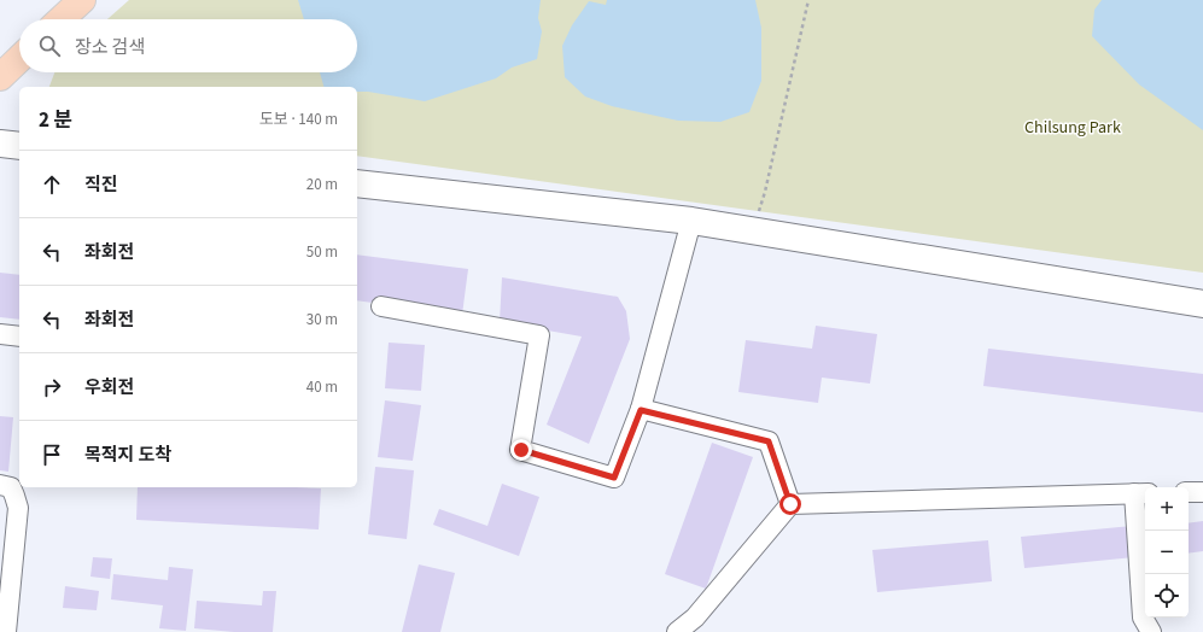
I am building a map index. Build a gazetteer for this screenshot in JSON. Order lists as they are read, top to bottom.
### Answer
{
  "parks": ["Chilsung Park"],
  "page": {
    "search": "장소 검색",
    "heading": ["2 분", "도보 · 140 m"],
    "list": [
      ["직진", "20 m"],
      ["좌회전", "50 m"],
      ["좌회전", "30 m"],
      ["우회전", "40 m"],
      "목적지 도착"
    ],
    "map_buttons": ["+", "−"]
  }
}
